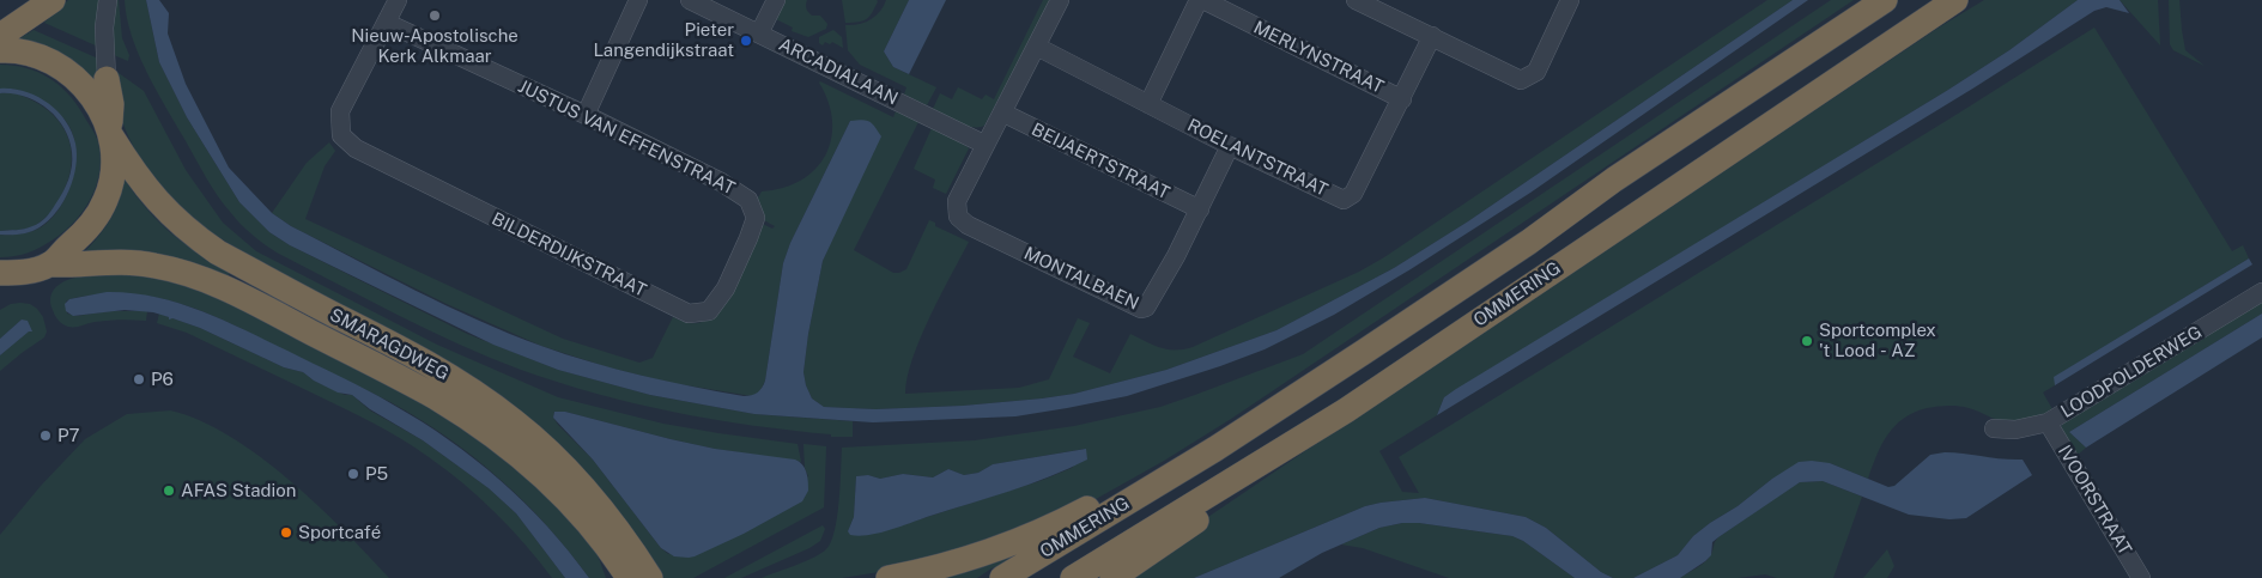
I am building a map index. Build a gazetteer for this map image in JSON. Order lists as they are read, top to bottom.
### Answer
{
  "streets": {
    "highway": ["OMMERING", "SMARAGDWEG"],
    "street": [
      "MERLYNSTRAAT",
      "ARCADIALAAN",
      "JUSTUS VAN EFFENSTRAAT",
      "ROELANTSTRAAT",
      "BEIJAERTSTRAAT",
      "BILDERDIJKSTRAAT",
      "MONTALBAEN",
      "LOODPOLDERWEG",
      "IVOORSTRAAT"
    ]
  },
  "crossings": [
    ["MERLYNSTRAAT", "ROELANTSTRAAT"],
    ["ARCADIALAAN", "MONTALBAEN"],
    ["JUSTUS VAN EFFENSTRAAT", "BILDERDIJKSTRAAT"],
    ["ROELANTSTRAAT", "MONTALBAEN"],
    ["BEIJAERTSTRAAT", "MONTALBAEN"],
    ["LOODPOLDERWEG", "IVOORSTRAAT"]
  ],
  "places": [
    "Nieuw-Apostolische Kerk Alkmaar",
    "Pieter Langendijkstraat",
    "Sportcomplex 't Lood - AZ",
    "P6",
    "P7",
    "P5",
    "AFAS Stadion",
    "Sportcafé"
  ]
}
